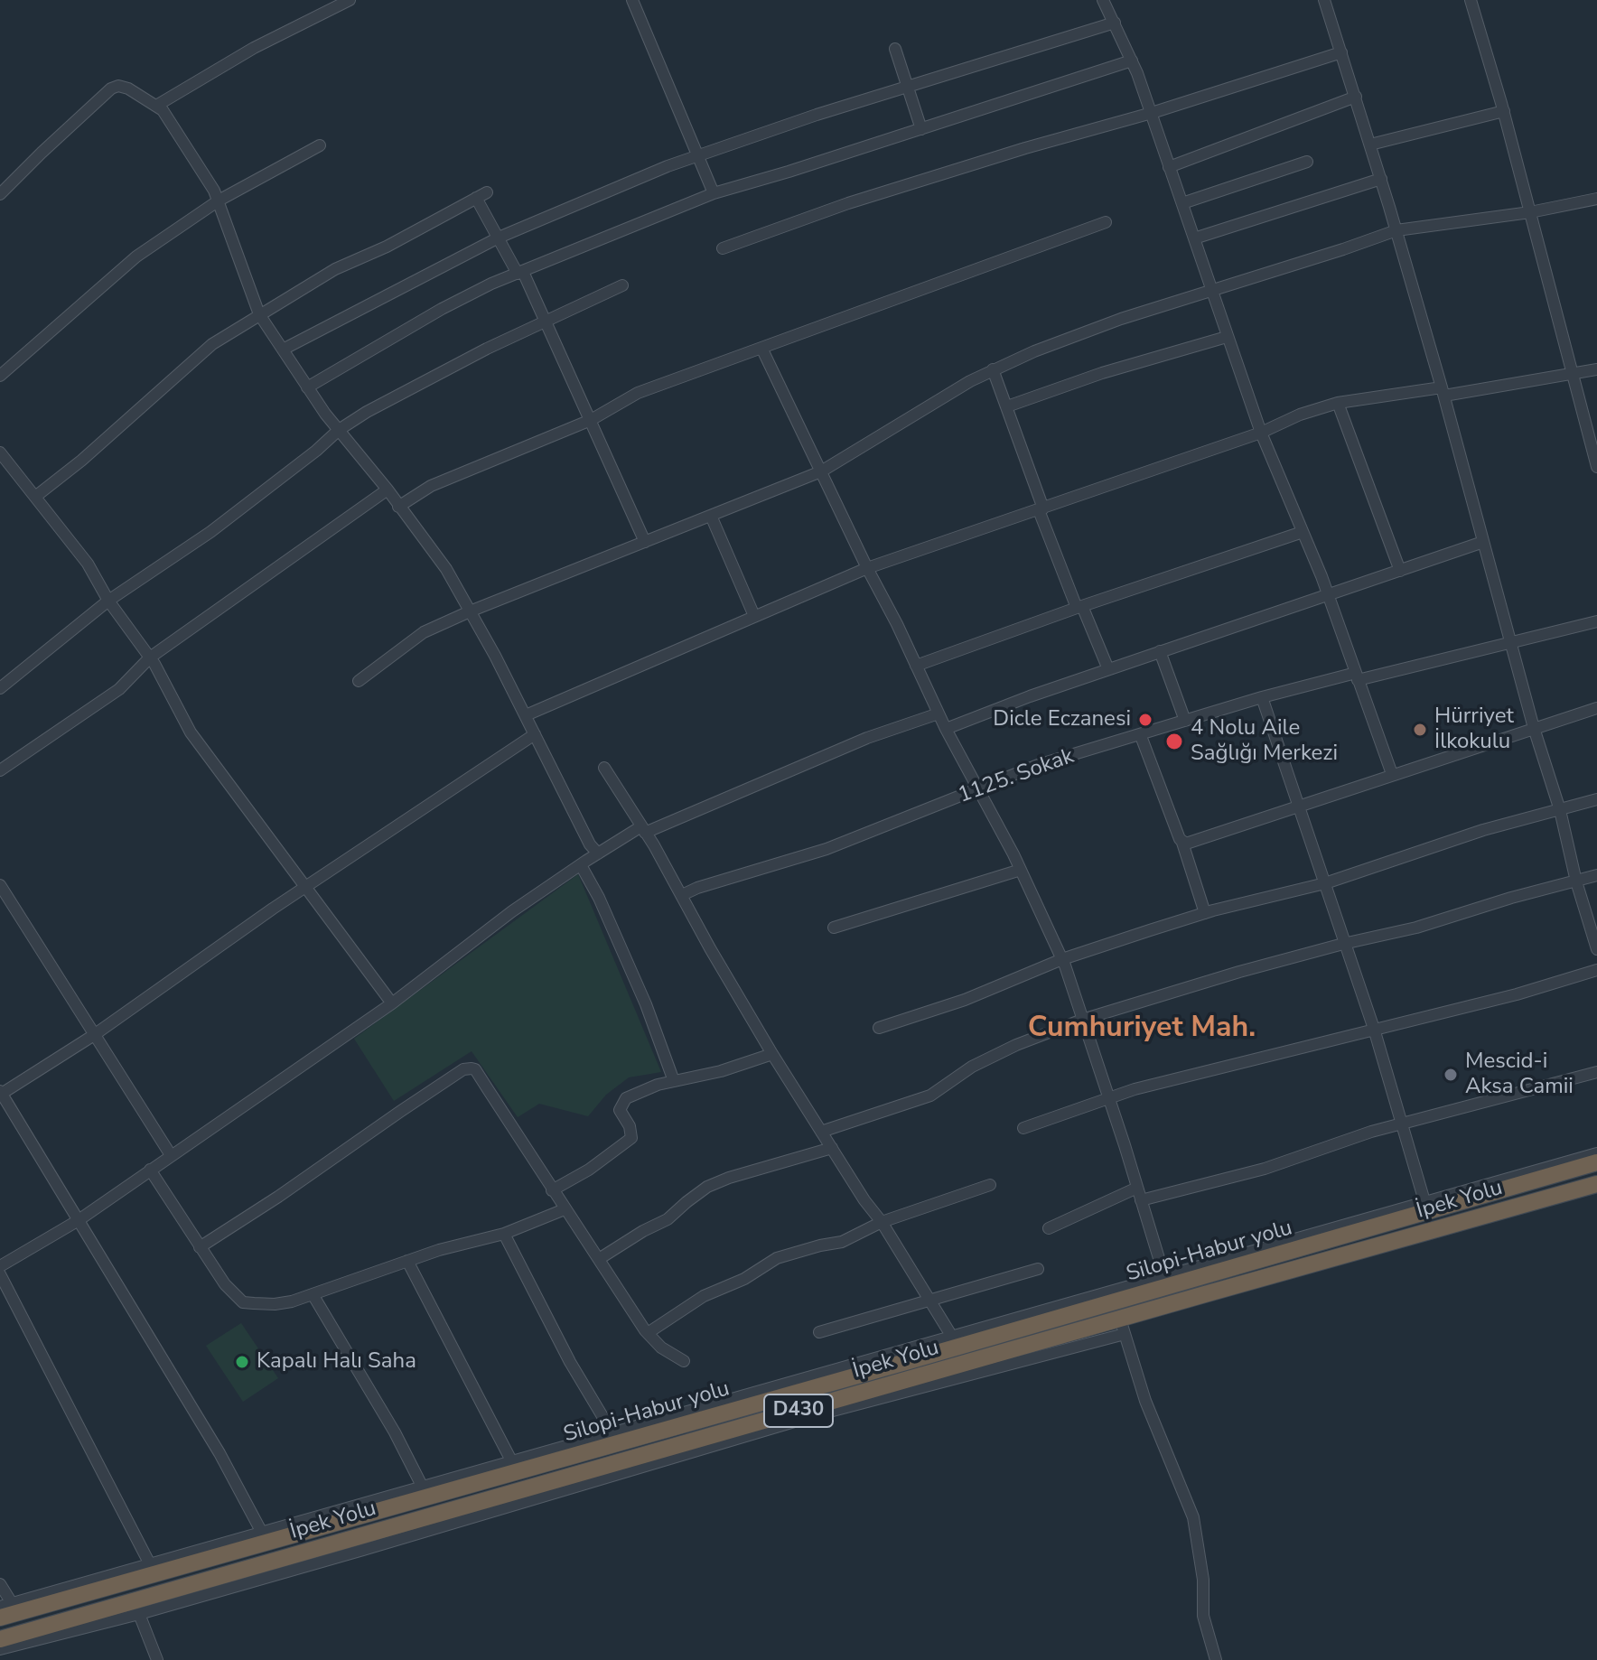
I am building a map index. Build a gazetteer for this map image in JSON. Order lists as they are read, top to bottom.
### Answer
{
  "streets": {
    "highway": ["İpek Yolu", "Silopi-Habur yolu", "D430"],
    "street": ["1125. Sokak"]
  },
  "districts": ["Cumhuriyet Mah."],
  "places": [
    "Dicle Eczanesi",
    "Hürriyet İlkokulu",
    "4 Nolu Aile Sağlığı Merkezi",
    "Mescid-i Aksa Camii",
    "Kapalı Halı Saha"
  ]
}
